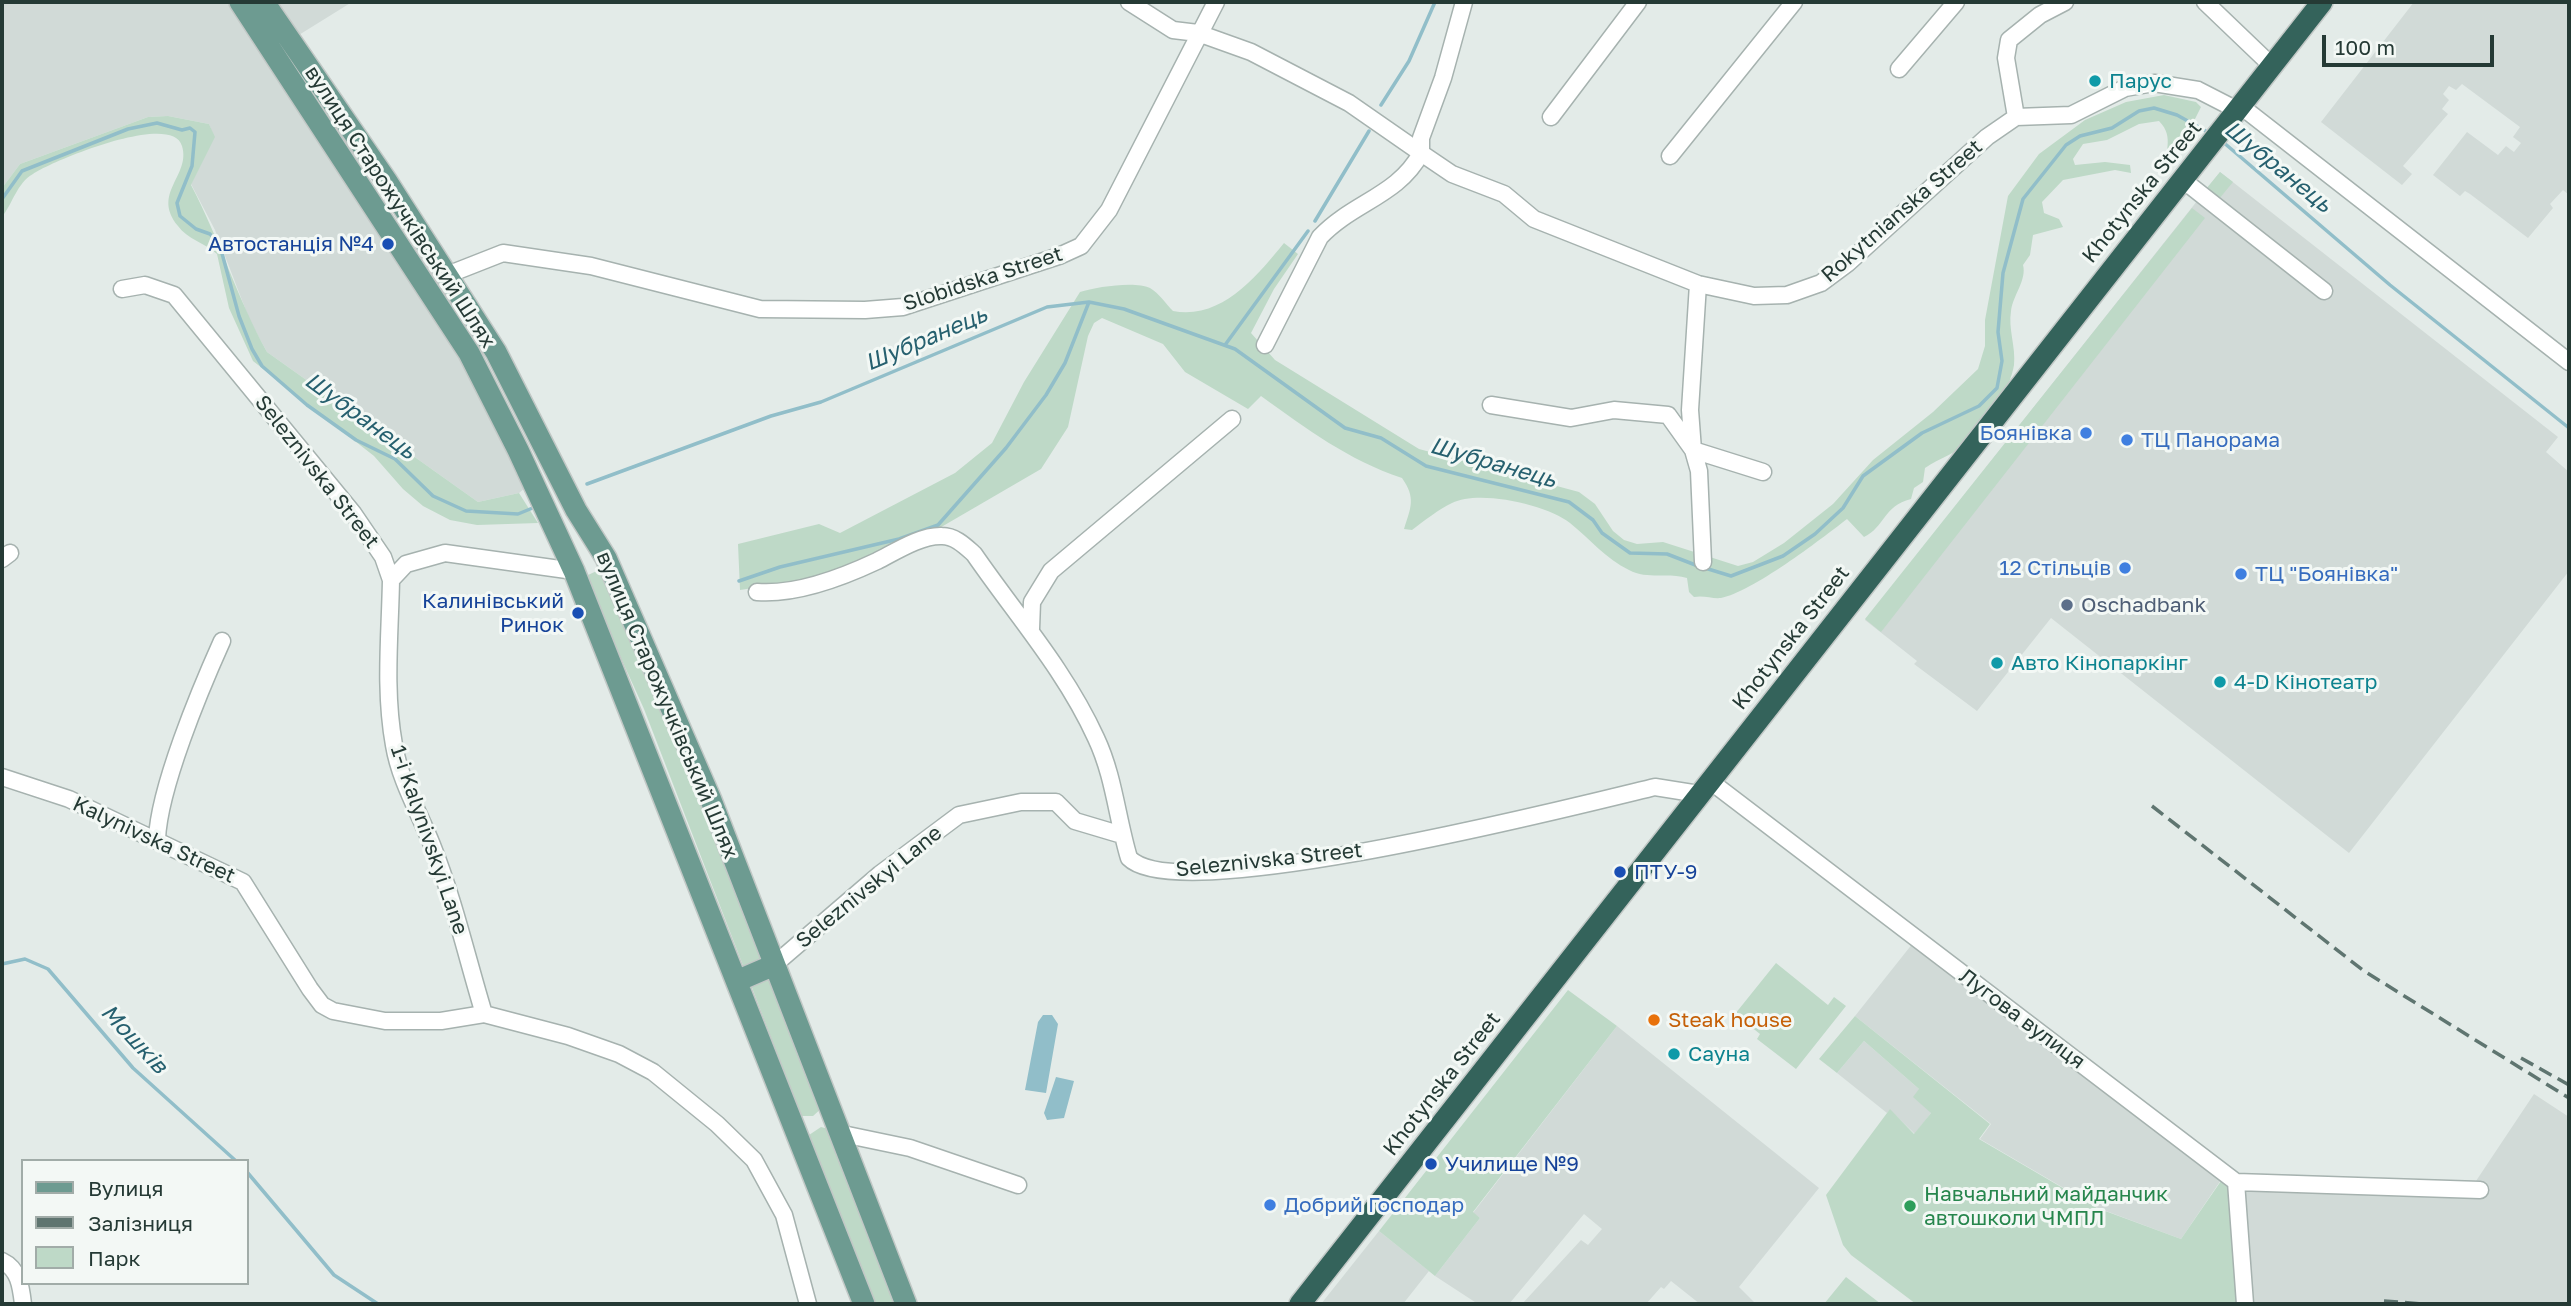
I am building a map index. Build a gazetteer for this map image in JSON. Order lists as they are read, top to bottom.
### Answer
{
  "streets": {
    "highway": ["Khotynska Street"],
    "main road": ["вулиця Старожучківський Шлях"],
    "street": [
      "Rokytnianska Street",
      "Slobidska Street",
      "Seleznivska Street",
      "Kalynivska Street",
      "1-i Kalynivskyi Lane",
      "Seleznivskyi Lane",
      "Лугова вулиця"
    ]
  },
  "crossings": [
    ["Khotynska Street", "Seleznivska Street"],
    ["Khotynska Street", "Лугова вулиця"],
    ["вулиця Старожучківський Шлях", "Slobidska Street"],
    ["вулиця Старожучківський Шлях", "Seleznivskyi Lane"],
    ["Rokytnianska Street", "Slobidska Street"],
    ["Seleznivska Street", "1-i Kalynivskyi Lane"],
    ["Seleznivska Street", "Seleznivskyi Lane"],
    ["Seleznivska Street", "Лугова вулиця"],
    ["Kalynivska Street", "1-i Kalynivskyi Lane"]
  ],
  "water": ["Шубранець", "Мошків"],
  "places": [
    "Парус",
    "Автостанція №4",
    "Боянівка",
    "ТЦ Панорама",
    "12 Стільців",
    "ТЦ \"Боянівка\"",
    "Oschadbank",
    "Калинівський Ринок",
    "Авто Кінопаркінг",
    "4-D Кінотеатр",
    "ПТУ-9",
    "Steak house",
    "Сауна",
    "Училище №9",
    "Добрий Господар",
    "Навчальний майданчик автошколи ЧМПЛ"
  ],
  "legend": ["Вулиця", "Залізниця", "Парк"],
  "scale_bar": "100 m"
}
